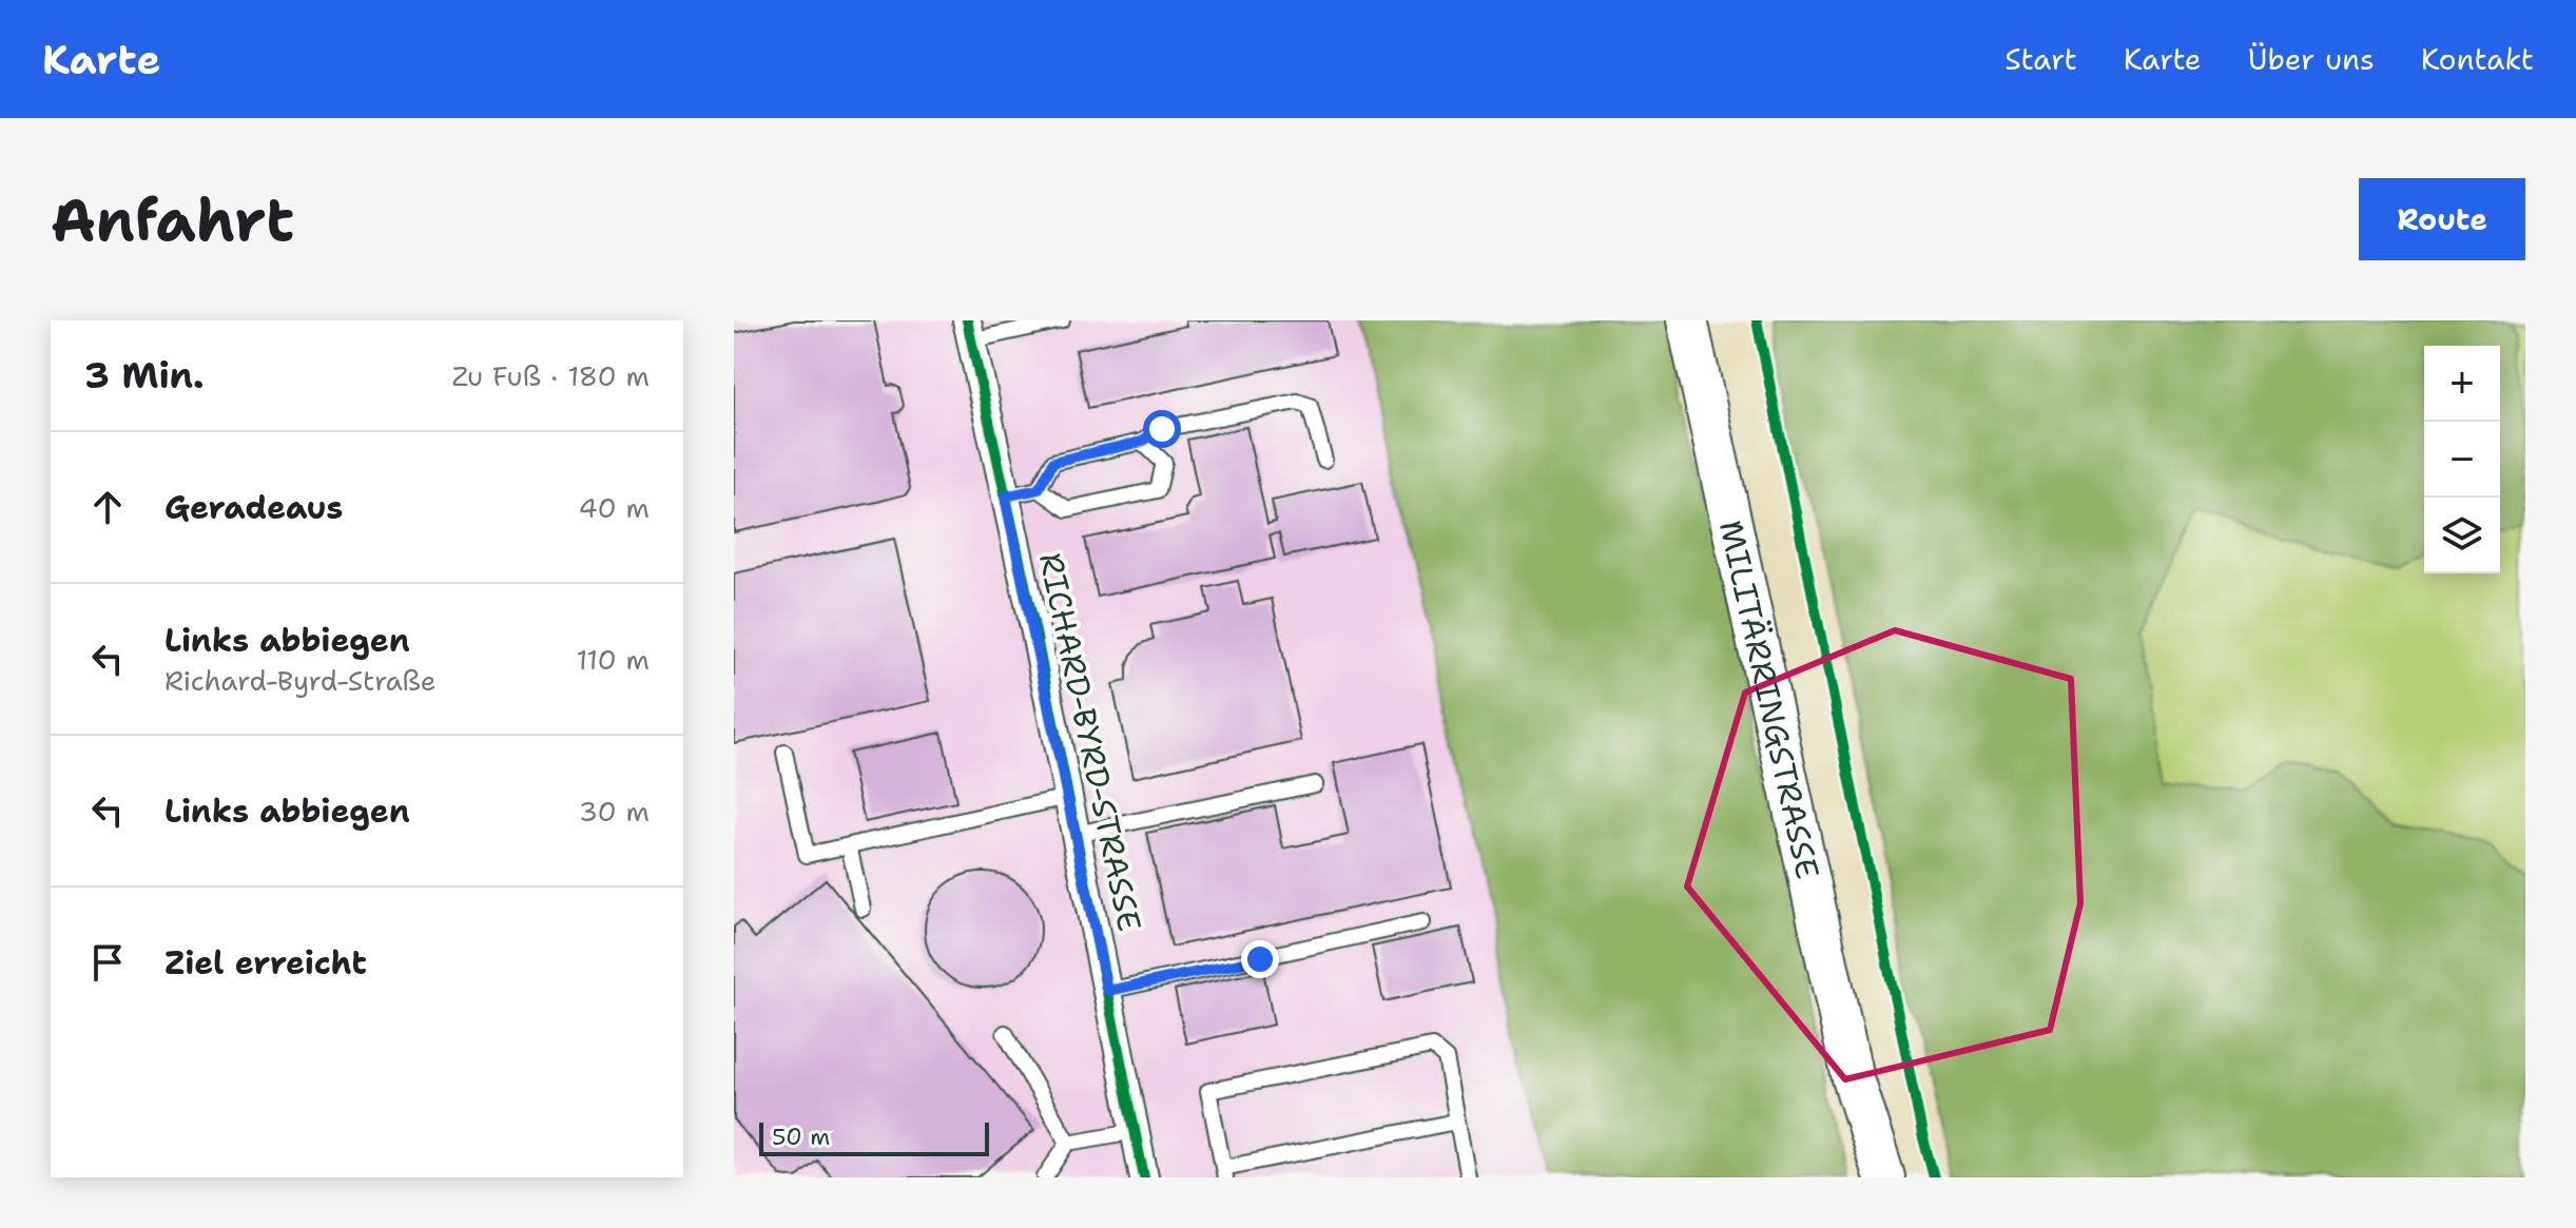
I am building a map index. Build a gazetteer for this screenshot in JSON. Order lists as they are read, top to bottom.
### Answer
{
  "streets": {
    "main road": ["MILITÄRRINGSTRASSE"],
    "street": ["RICHARD-BYRD-STRASSE"]
  },
  "scale_bar": "50 m",
  "page": {
    "header": "Karte",
    "nav": [
      "Start",
      "Karte",
      "Über uns",
      "Kontakt"
    ],
    "buttons": "Route",
    "title": "Anfahrt",
    "heading": ["3 Min.", "Zu Fuß · 180 m"],
    "map_buttons": ["+", "−"],
    "list": [
      ["Geradeaus", "40 m"],
      ["Links abbiegen", "Richard-Byrd-Straße", "110 m"],
      ["Links abbiegen", "30 m"],
      "Ziel erreicht"
    ],
    "scale": "50 m"
  }
}
